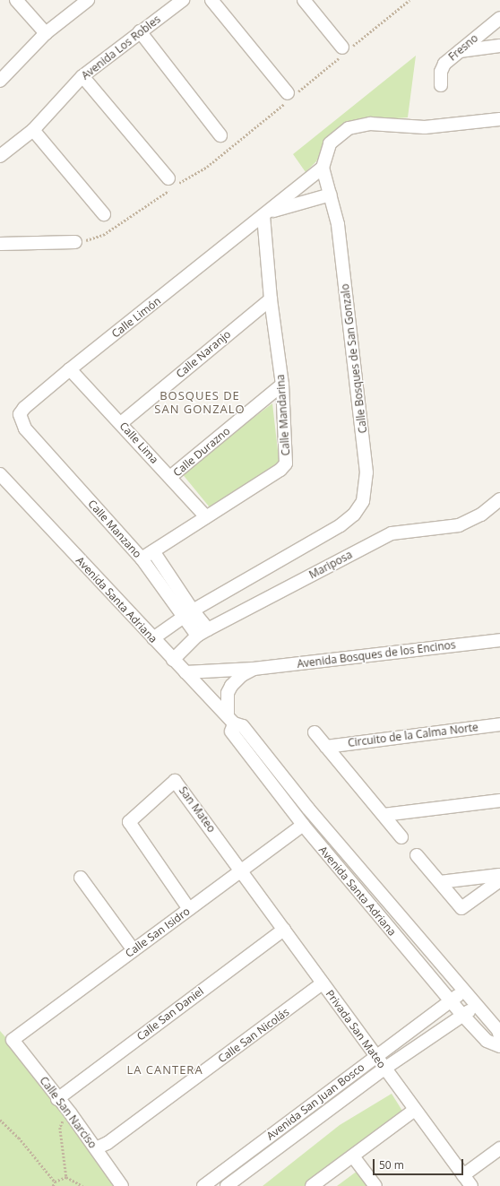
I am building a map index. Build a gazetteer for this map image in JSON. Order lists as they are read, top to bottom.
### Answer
{
  "streets": {
    "street": [
      "Avenida Los Robles",
      "Fresno",
      "Calle Limón",
      "Calle Naranjo",
      "Calle Bosques de San Gonzalo",
      "Calle Mandarina",
      "Calle Lima",
      "Calle Durazno",
      "Calle Manzano",
      "Mariposa",
      "Avenida Santa Adriana",
      "Avenida Bosques de los Encinos",
      "Circuito de la Calma Norte",
      "San Mateo",
      "Calle San Isidro",
      "Calle San Daniel",
      "Privada San Mateo",
      "Calle San Nicolás",
      "Avenida San Juan Bosco",
      "Calle San Narciso"
    ]
  },
  "crossings": [
    ["Calle Limón", "Calle Bosques de San Gonzalo"],
    ["Calle Limón", "Calle Mandarina"],
    ["Calle Limón", "Calle Lima"],
    ["Calle Limón", "Calle Manzano"],
    ["Calle Naranjo", "Calle Mandarina"],
    ["Calle Naranjo", "Calle Lima"],
    ["Calle Bosques de San Gonzalo", "Calle Manzano"],
    ["Calle Bosques de San Gonzalo", "Avenida Santa Adriana"],
    ["Calle Mandarina", "Calle Lima"],
    ["Calle Mandarina", "Calle Durazno"],
    ["Calle Mandarina", "Calle Manzano"],
    ["Calle Lima", "Calle Durazno"],
    ["Calle Manzano", "Mariposa"],
    ["Mariposa", "Avenida Santa Adriana"],
    ["Avenida Santa Adriana", "Avenida Bosques de los Encinos"],
    ["Avenida Santa Adriana", "Calle San Isidro"],
    ["Avenida Santa Adriana", "Avenida San Juan Bosco"],
    ["San Mateo", "Calle San Isidro"],
    ["San Mateo", "Privada San Mateo"],
    ["Calle San Isidro", "Privada San Mateo"],
    ["Calle San Isidro", "Calle San Narciso"],
    ["Calle San Daniel", "Privada San Mateo"],
    ["Calle San Daniel", "Calle San Narciso"],
    ["Privada San Mateo", "Calle San Nicolás"],
    ["Privada San Mateo", "Avenida San Juan Bosco"],
    ["Calle San Nicolás", "Calle San Narciso"]
  ],
  "districts": ["BOSQUES DE SAN GONZALO", "LA CANTERA"],
  "scale_bar": "50 m"
}
